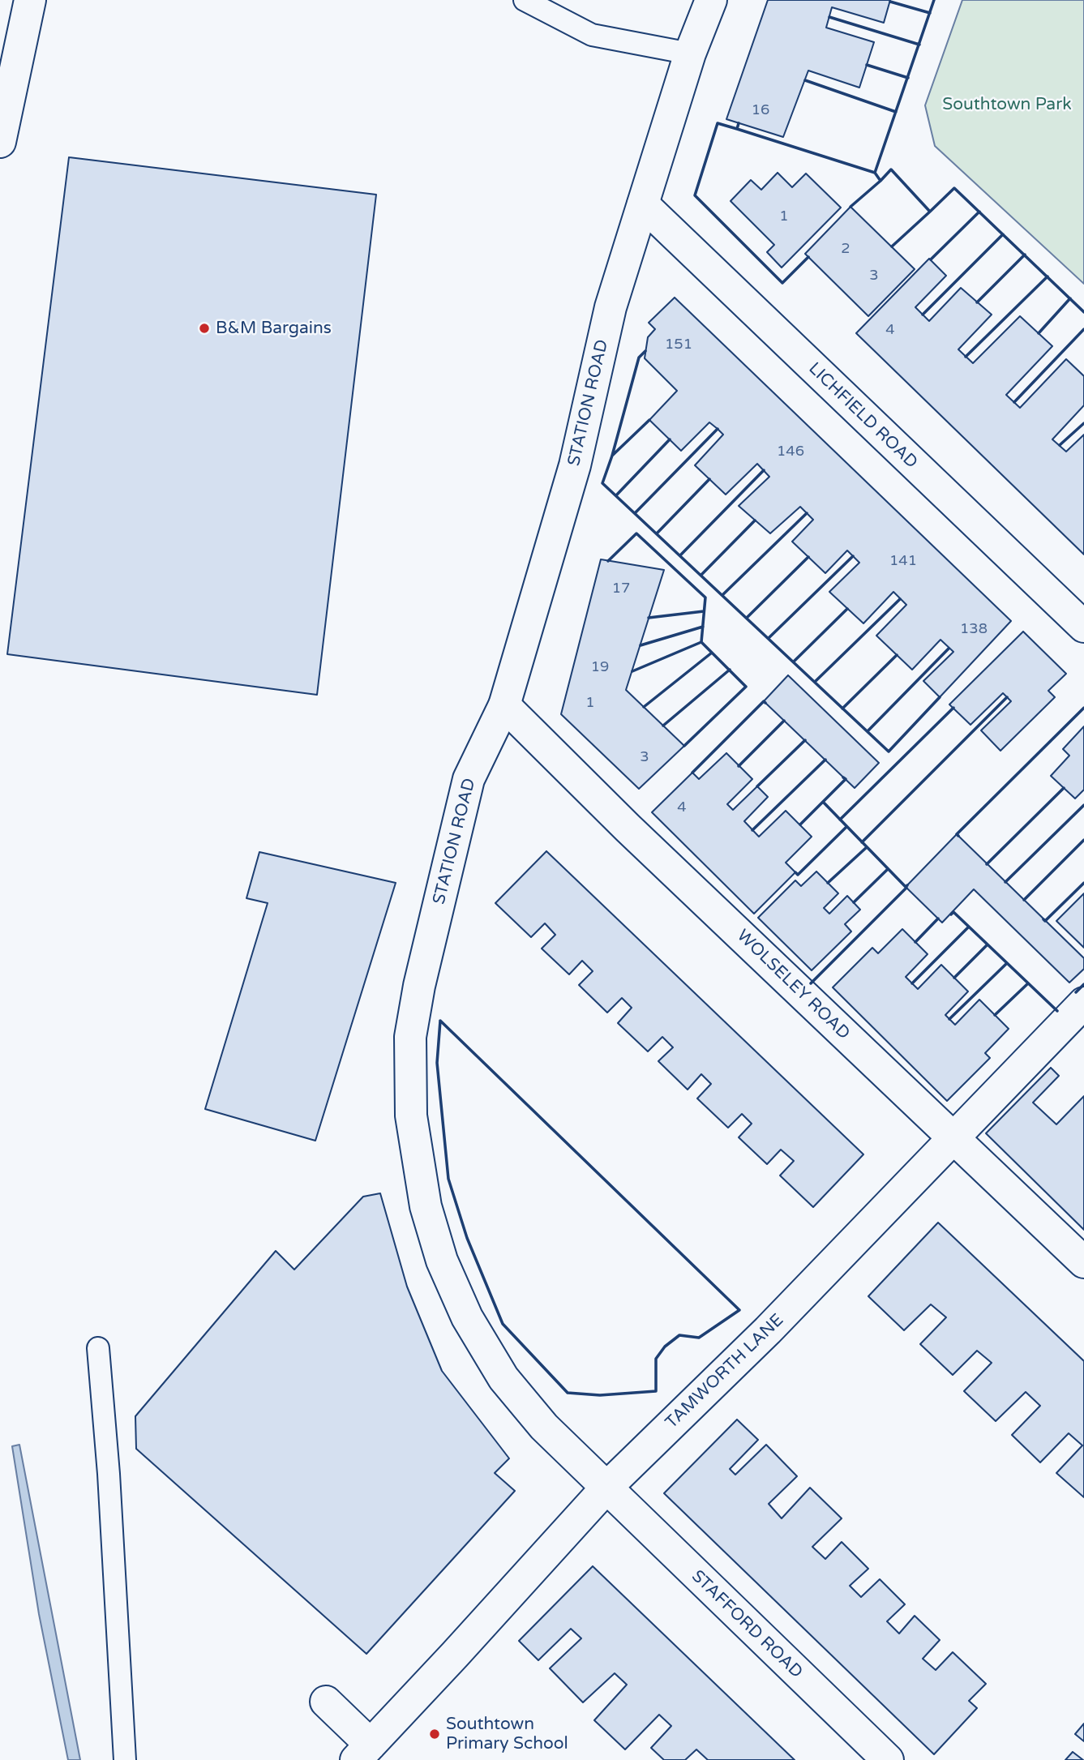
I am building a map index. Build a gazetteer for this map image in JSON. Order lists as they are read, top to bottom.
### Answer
{
  "streets": {
    "street": [
      "STATION ROAD",
      "LICHFIELD ROAD",
      "WOLSELEY ROAD",
      "TAMWORTH LANE",
      "STAFFORD ROAD"
    ]
  },
  "crossings": [
    ["STATION ROAD", "LICHFIELD ROAD"],
    ["STATION ROAD", "WOLSELEY ROAD"],
    ["STATION ROAD", "TAMWORTH LANE"],
    ["STATION ROAD", "STAFFORD ROAD"],
    ["WOLSELEY ROAD", "TAMWORTH LANE"],
    ["TAMWORTH LANE", "STAFFORD ROAD"]
  ],
  "parks": ["Southtown Park"],
  "places": ["B&M Bargains", "Southtown Primary School"],
  "house_numbers": [
    "16",
    "1",
    "2",
    "3",
    "4",
    "151",
    "146",
    "141",
    "17",
    "138",
    "19",
    "1",
    "3",
    "4"
  ]
}
